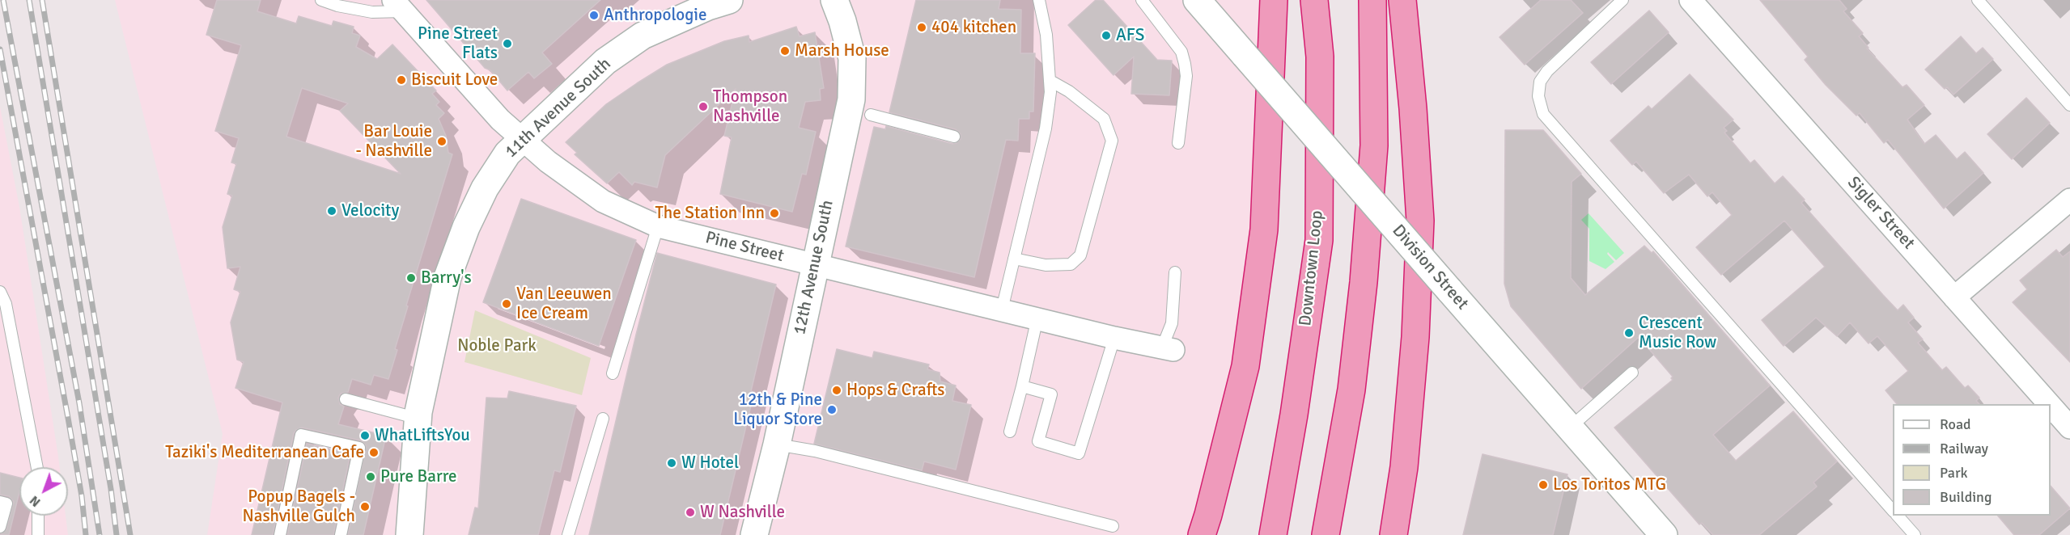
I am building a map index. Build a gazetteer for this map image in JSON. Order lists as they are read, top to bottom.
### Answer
{
  "streets": {
    "highway": ["Downtown Loop"],
    "main road": ["11th Avenue South", "12th Avenue South", "Division Street"],
    "street": ["Sigler Street", "Pine Street"]
  },
  "crossings": [
    ["11th Avenue South", "Pine Street"],
    ["Pine Street", "12th Avenue South"]
  ],
  "parks": ["Noble Park"],
  "places": [
    "Anthropologie",
    "404 kitchen",
    "AFS",
    "Pine Street Flats",
    "Marsh House",
    "Biscuit Love",
    "Thompson Nashville",
    "Bar Louie - Nashville",
    "Velocity",
    "The Station Inn",
    "Barry's",
    "Van Leeuwen Ice Cream",
    "Crescent Music Row",
    "Hops & Crafts",
    "12th & Pine Liquor Store",
    "WhatLiftsYou",
    "Taziki's Mediterranean Cafe",
    "W Hotel",
    "Pure Barre",
    "Los Toritos MTG",
    "Popup Bagels - Nashville Gulch",
    "W Nashville"
  ],
  "legend": [
    "Road",
    "Railway",
    "Park",
    "Building"
  ],
  "north": "bottom left"
}
